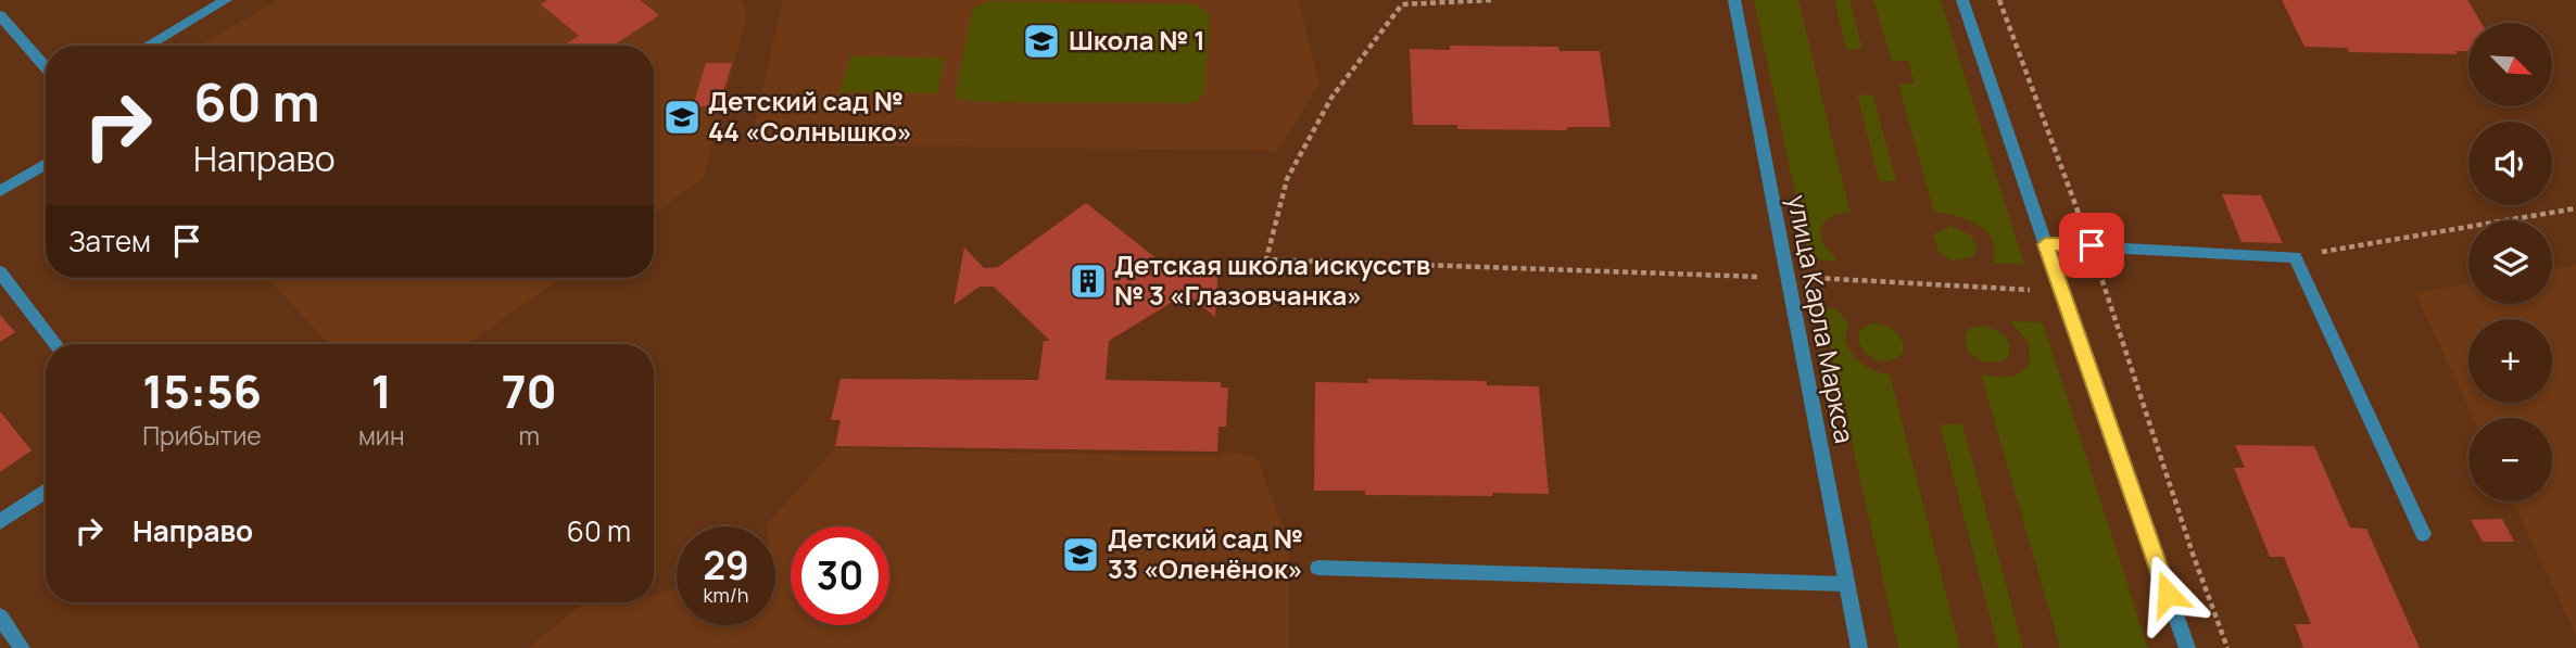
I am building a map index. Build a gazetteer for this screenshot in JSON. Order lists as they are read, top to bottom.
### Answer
{
  "streets": {
    "street": ["улица Карла Маркса"]
  },
  "places": {
    "school or university": ["Школа № 1", "Детский сад № 44 «Солнышко»", "Детский сад № 33 «Оленёнок»"],
    "building": ["Детская школа искусств № 3 «Глазовчанка»"]
  },
  "north": "bottom right",
  "page": {
    "map_buttons": ["+", "−"],
    "turn": ["60 m", "Направо"],
    "then": "Затем",
    "eta": [
      "15:56",
      "Прибытие",
      "1",
      "мин",
      "70",
      "m"
    ],
    "list": [
      {
        "name": "Направо",
        "value": "60 m"
      }
    ],
    "speed": "29 km/h",
    "limit": "30"
  }
}
